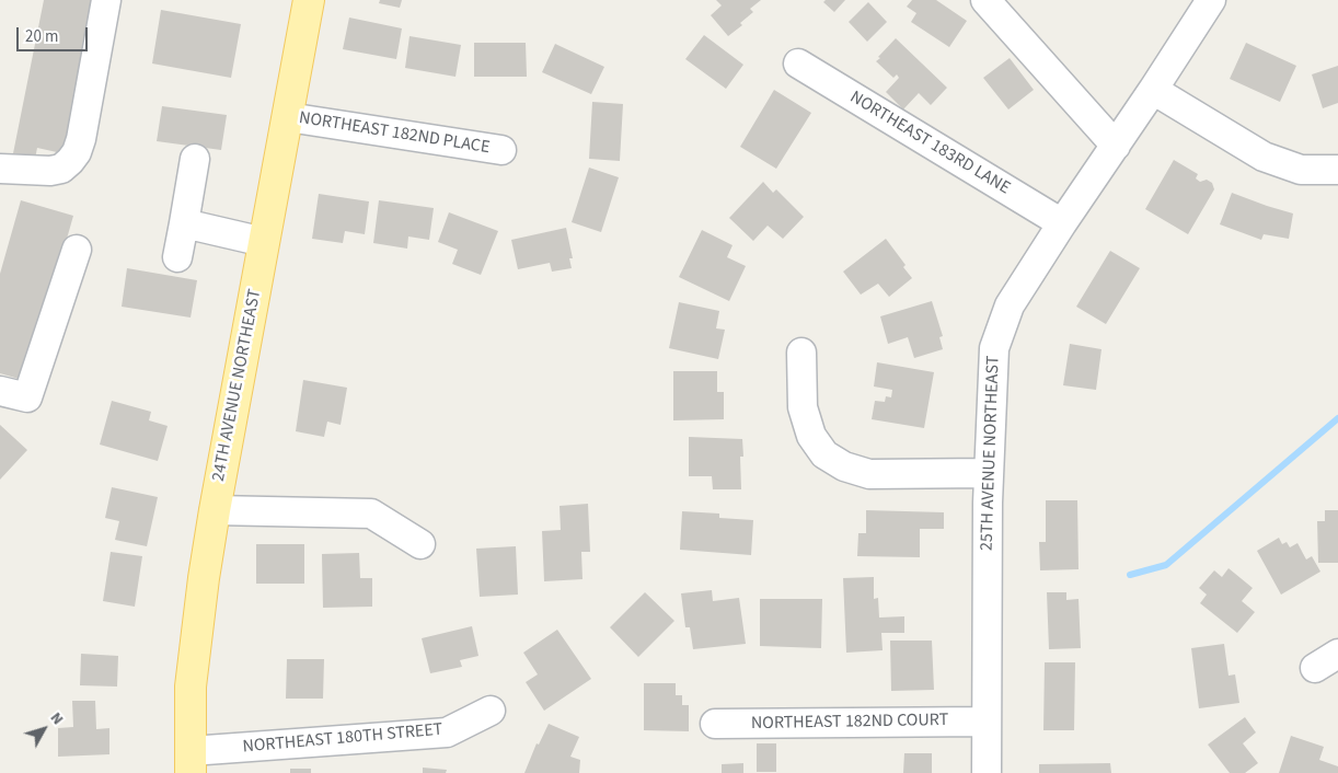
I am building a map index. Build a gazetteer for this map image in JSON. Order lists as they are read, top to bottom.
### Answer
{
  "streets": {
    "main road": ["24TH AVENUE NORTHEAST"],
    "street": [
      "NORTHEAST 182ND PLACE",
      "NORTHEAST 183RD LANE",
      "25TH AVENUE NORTHEAST",
      "NORTHEAST 182ND COURT",
      "NORTHEAST 180TH STREET"
    ]
  },
  "crossings": [
    ["NORTHEAST 182ND PLACE", "24TH AVENUE NORTHEAST"],
    ["NORTHEAST 183RD LANE", "25TH AVENUE NORTHEAST"],
    ["24TH AVENUE NORTHEAST", "NORTHEAST 180TH STREET"],
    ["25TH AVENUE NORTHEAST", "NORTHEAST 182ND COURT"]
  ],
  "scale_bar": "20 m",
  "north": "top right"
}
